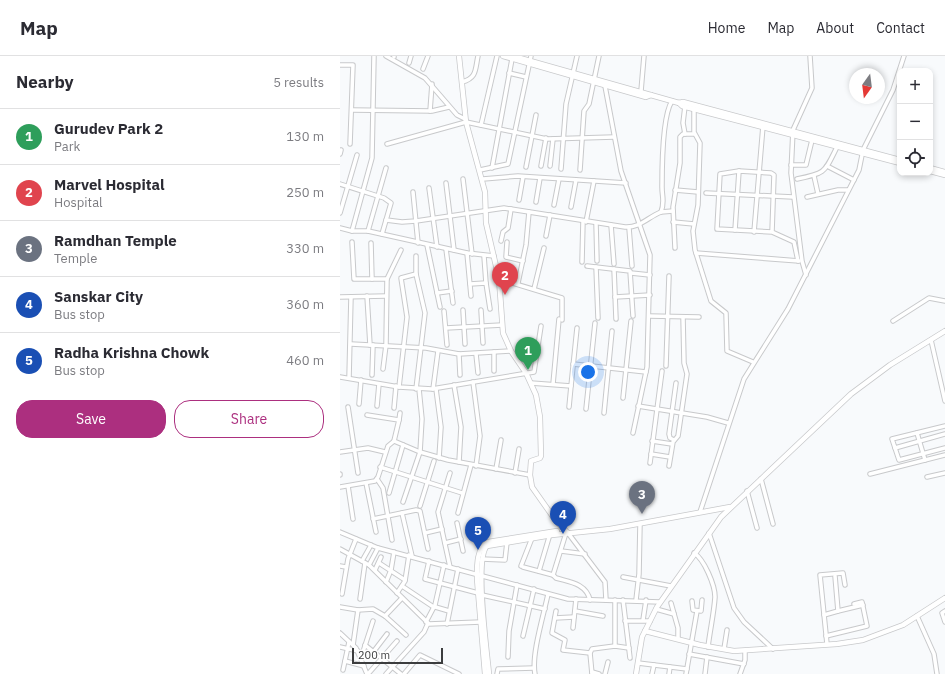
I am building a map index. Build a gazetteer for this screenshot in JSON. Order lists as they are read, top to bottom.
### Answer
{
  "scale_bar": "200 m",
  "north": "bottom",
  "page": {
    "header": "Map",
    "nav": [
      "Home",
      "Map",
      "About",
      "Contact"
    ],
    "heading": ["Nearby", "5 results"],
    "map_buttons": ["+", "−"],
    "list": [
      {
        "mark": "1",
        "name": "Gurudev Park 2",
        "note": "Park",
        "value": "130 m"
      },
      {
        "mark": "2",
        "name": "Marvel Hospital",
        "note": "Hospital",
        "value": "250 m"
      },
      {
        "mark": "3",
        "name": "Ramdhan Temple",
        "note": "Temple",
        "value": "330 m"
      },
      {
        "mark": "4",
        "name": "Sanskar City",
        "note": "Bus stop",
        "value": "360 m"
      },
      {
        "mark": "5",
        "name": "Radha Krishna Chowk",
        "note": "Bus stop",
        "value": "460 m"
      }
    ],
    "pins": [
      "2",
      "1",
      "3",
      "4",
      "5"
    ],
    "buttons": ["Save", "Share"],
    "scale": "200 m"
  }
}
